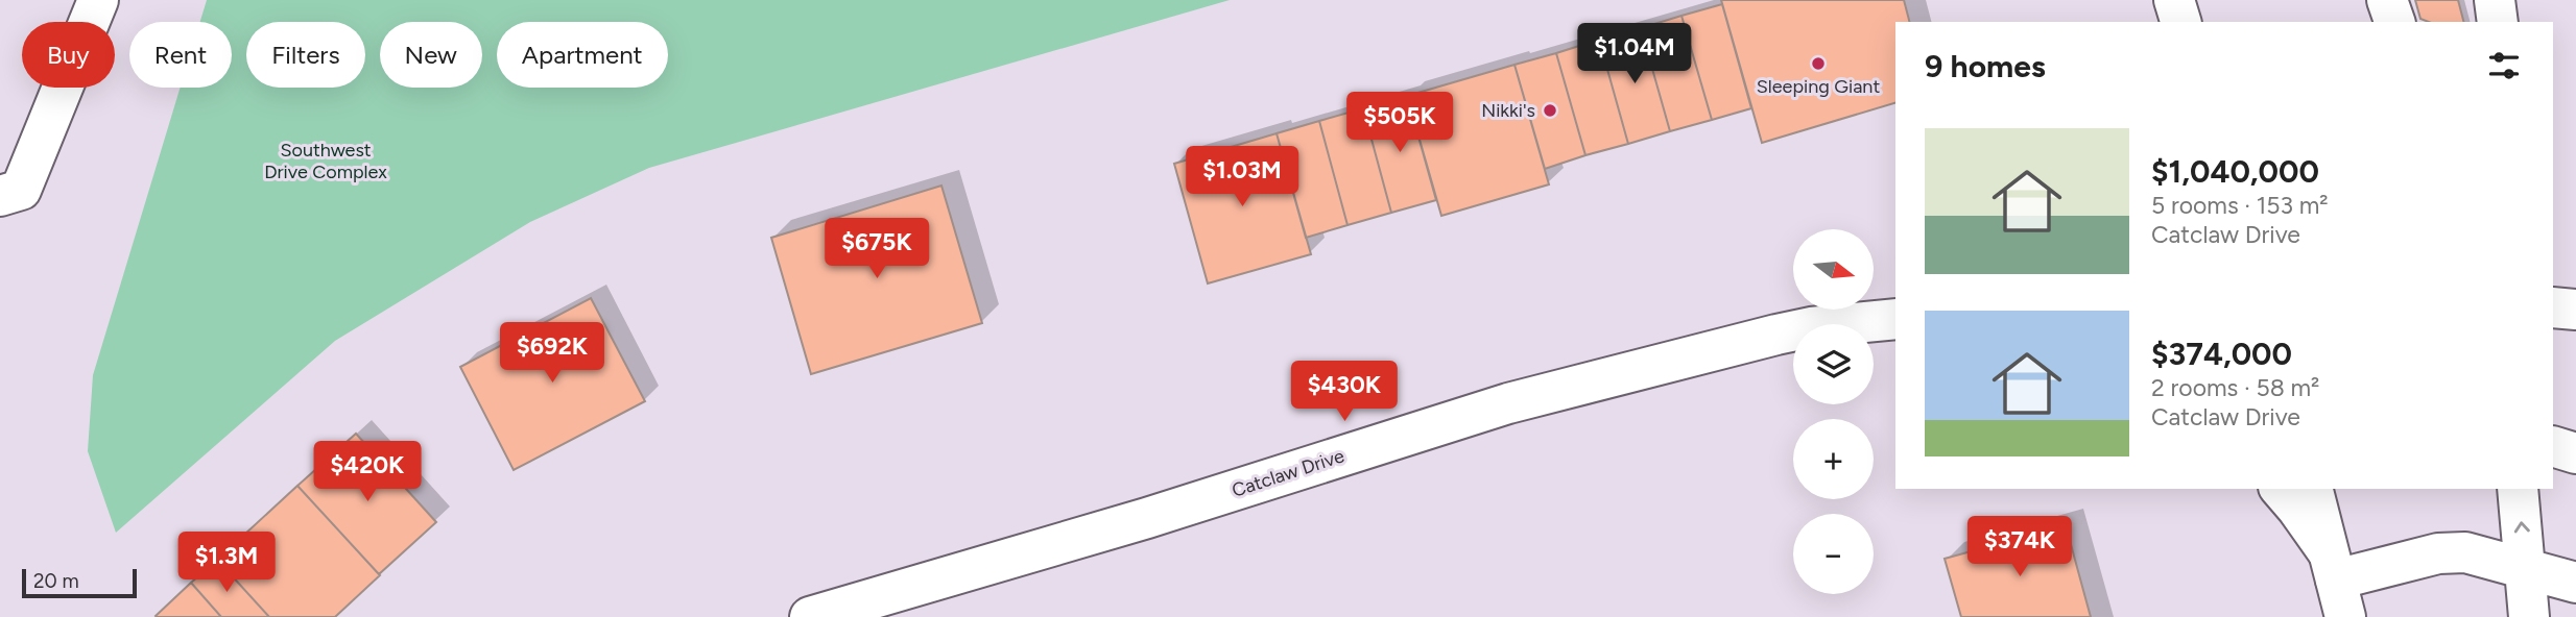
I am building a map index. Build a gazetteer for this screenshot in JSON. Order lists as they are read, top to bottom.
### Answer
{
  "streets": {
    "street": ["Catclaw Drive"]
  },
  "parks": ["Southwest Drive Complex"],
  "places": ["Sleeping Giant", "Nikki's"],
  "scale_bar": "20 m",
  "north": "right",
  "page": {
    "chip": [
      "Buy",
      "Rent",
      "Filters",
      "New",
      "Apartment"
    ],
    "heading": "9 homes",
    "price": [
      "$1.04M",
      "$505K",
      "$1.03M",
      "$675K",
      "$692K",
      "$430K",
      "$420K",
      "$374K",
      "$1.3M"
    ],
    "list": [
      {
        "name": "$1,040,000",
        "note": "5 rooms · 153 m² · Catclaw Drive"
      },
      {
        "name": "$374,000",
        "note": "2 rooms · 58 m² · Catclaw Drive"
      }
    ],
    "map_buttons": ["+", "−"],
    "scale": "20 m"
  }
}
